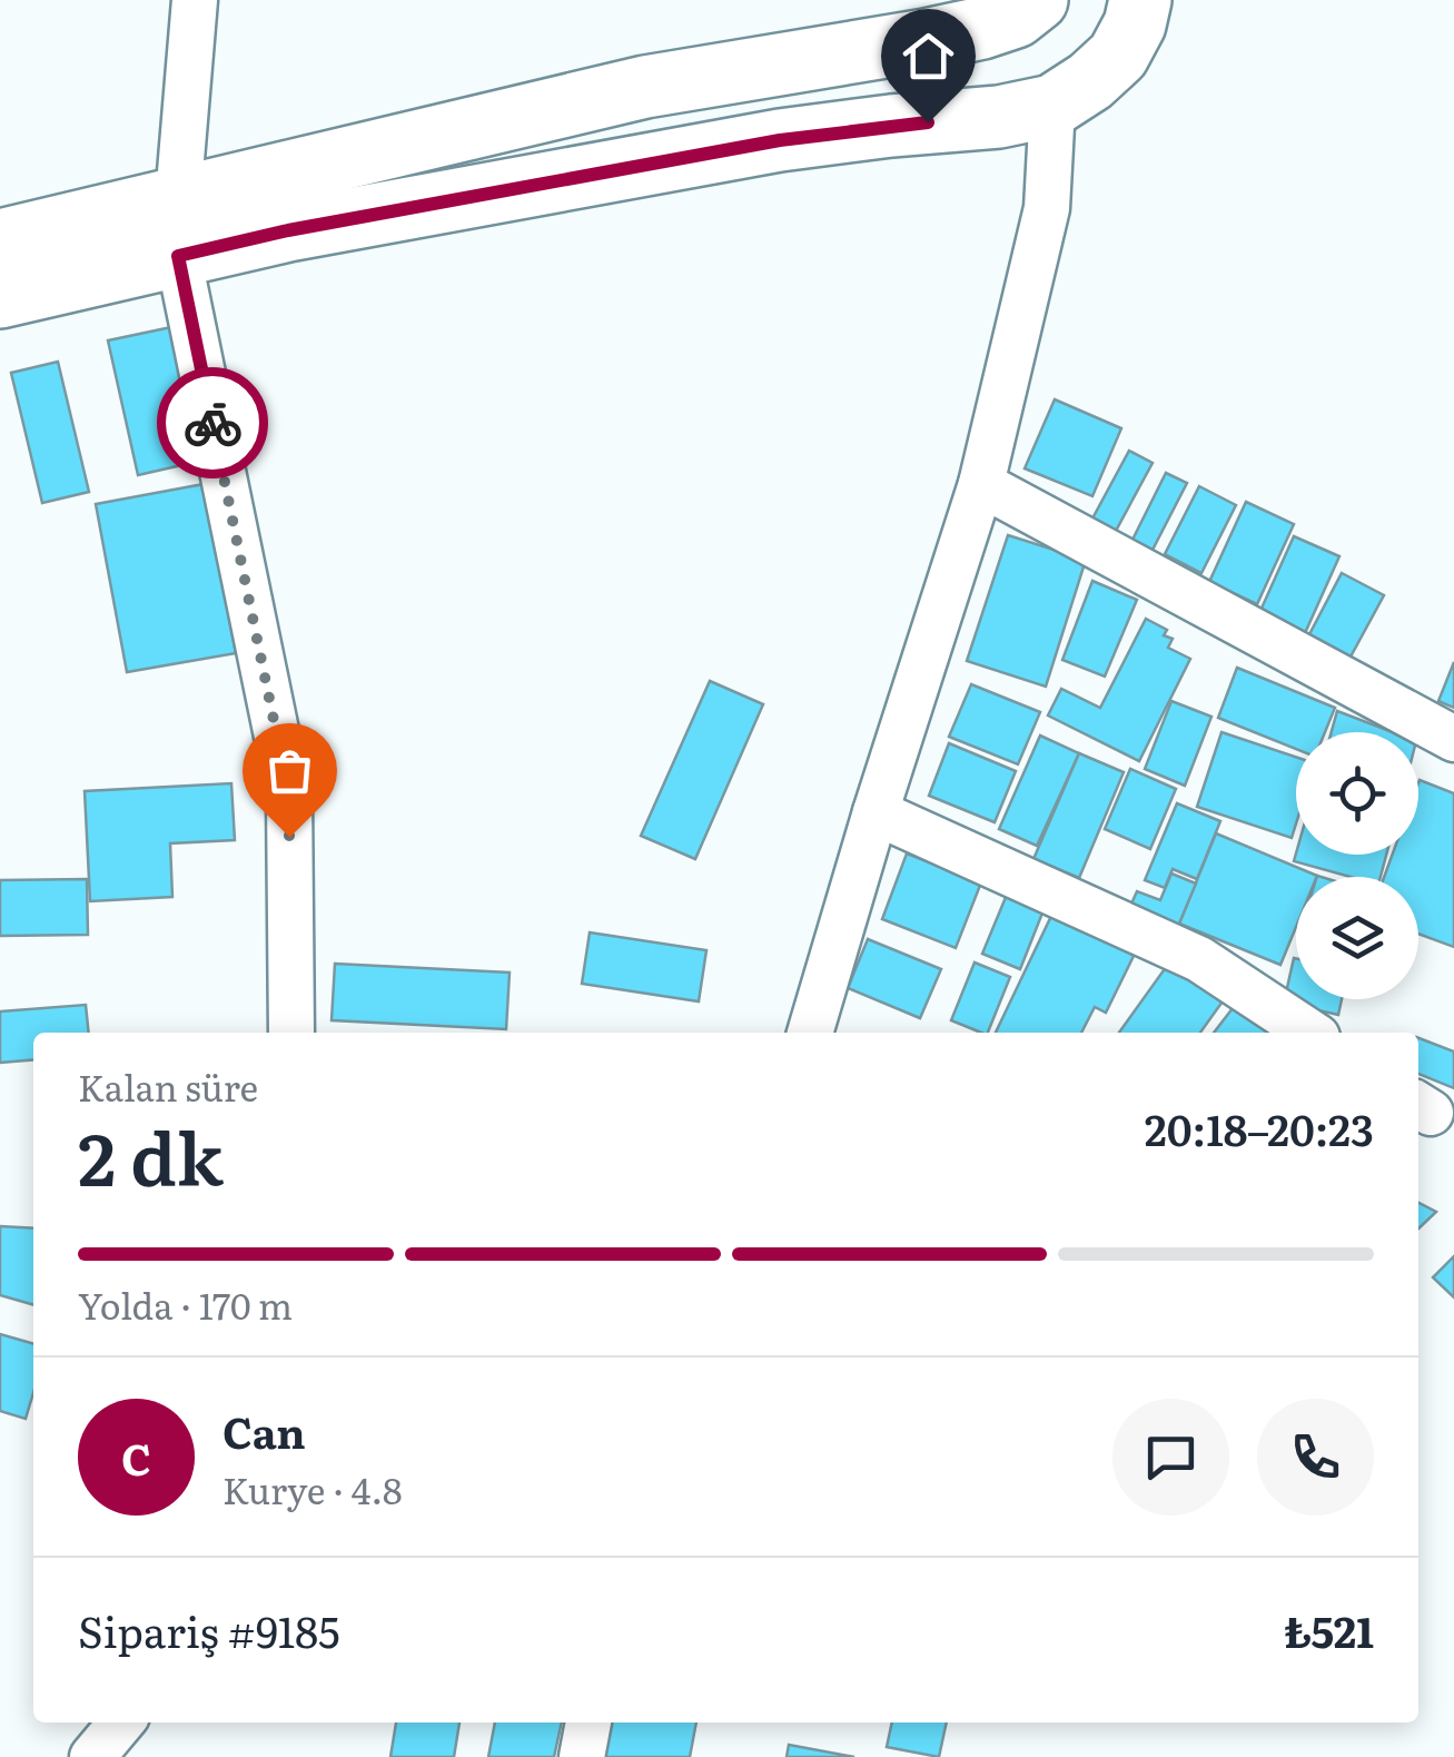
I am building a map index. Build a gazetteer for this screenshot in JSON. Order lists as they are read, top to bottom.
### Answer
{
  "page": {
    "heading": ["2 dk", "Kalan süre", "20:18–20:23"],
    "panel": [
      "Can",
      "Kurye · 4.8",
      "Sipariş #9185",
      "₺521"
    ],
    "bar": "Yolda · 170 m",
    "round": "C"
  }
}
